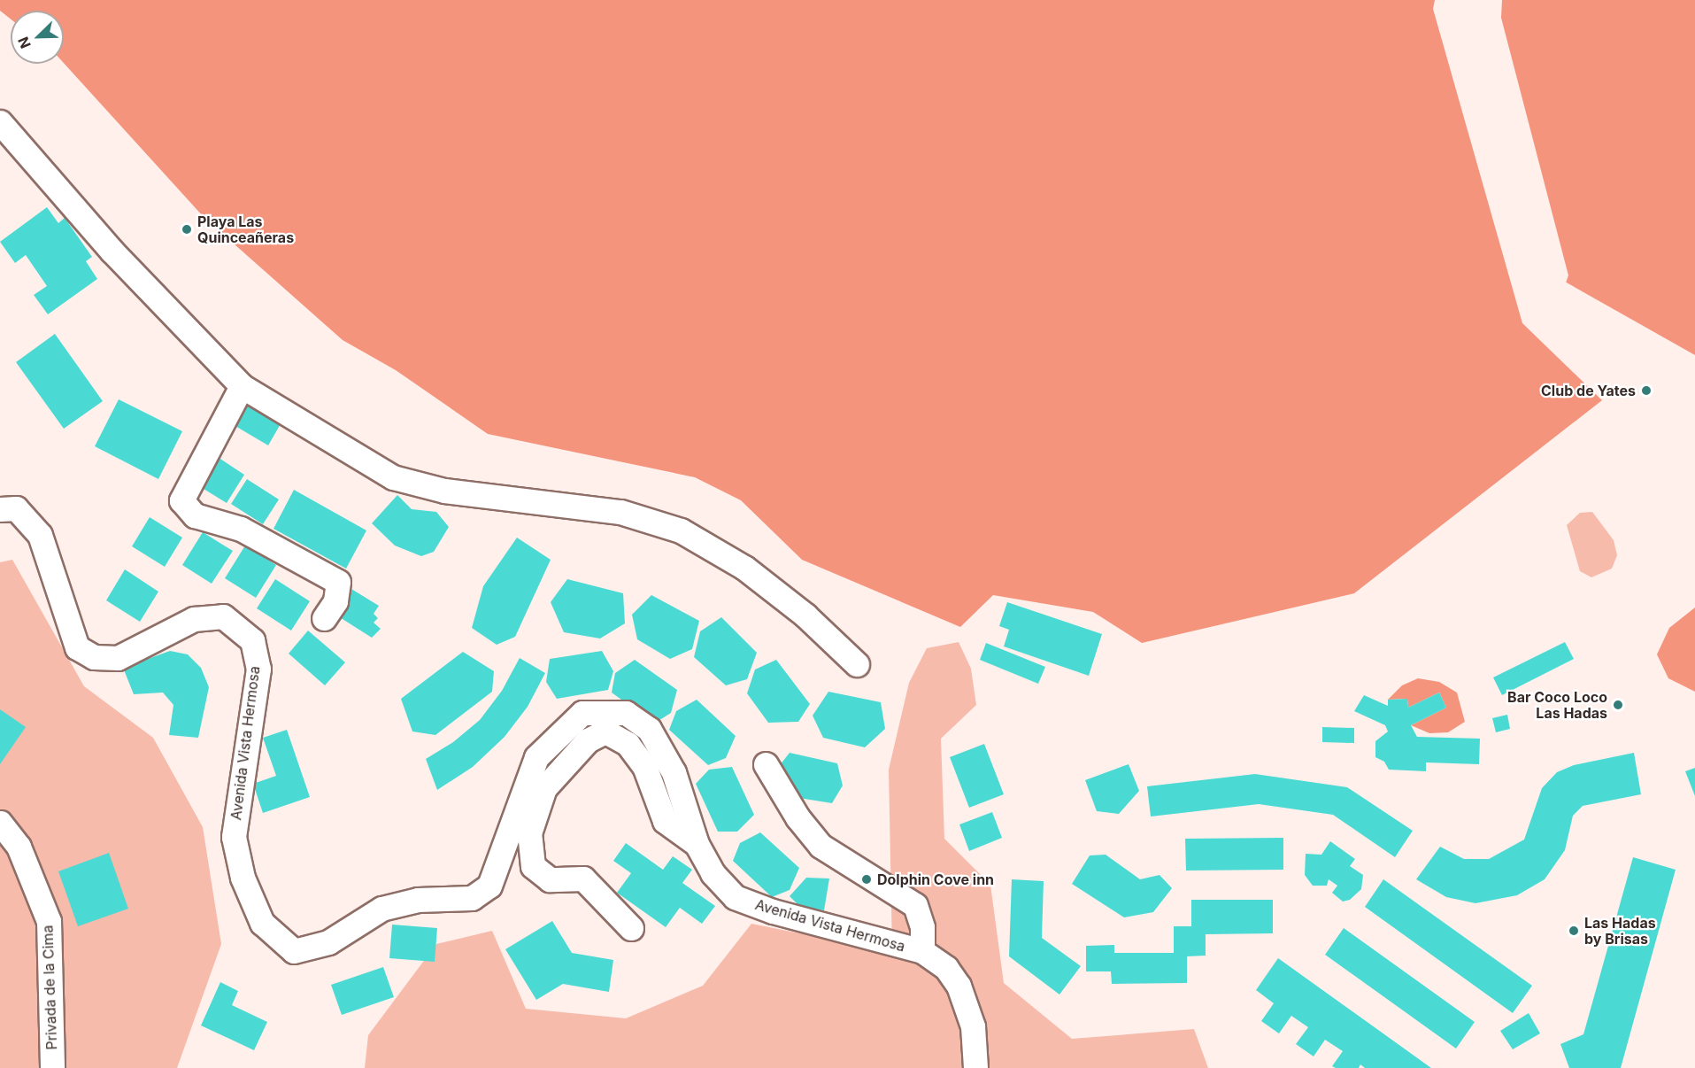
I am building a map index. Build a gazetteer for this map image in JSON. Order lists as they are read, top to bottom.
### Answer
{
  "streets": {
    "street": ["Avenida Vista Hermosa", "Privada de la Cima"]
  },
  "places": [
    "Playa Las Quinceañeras",
    "Club de Yates",
    "Bar Coco Loco Las Hadas",
    "Dolphin Cove inn",
    "Las Hadas by Brisas"
  ],
  "north": "bottom left"
}
